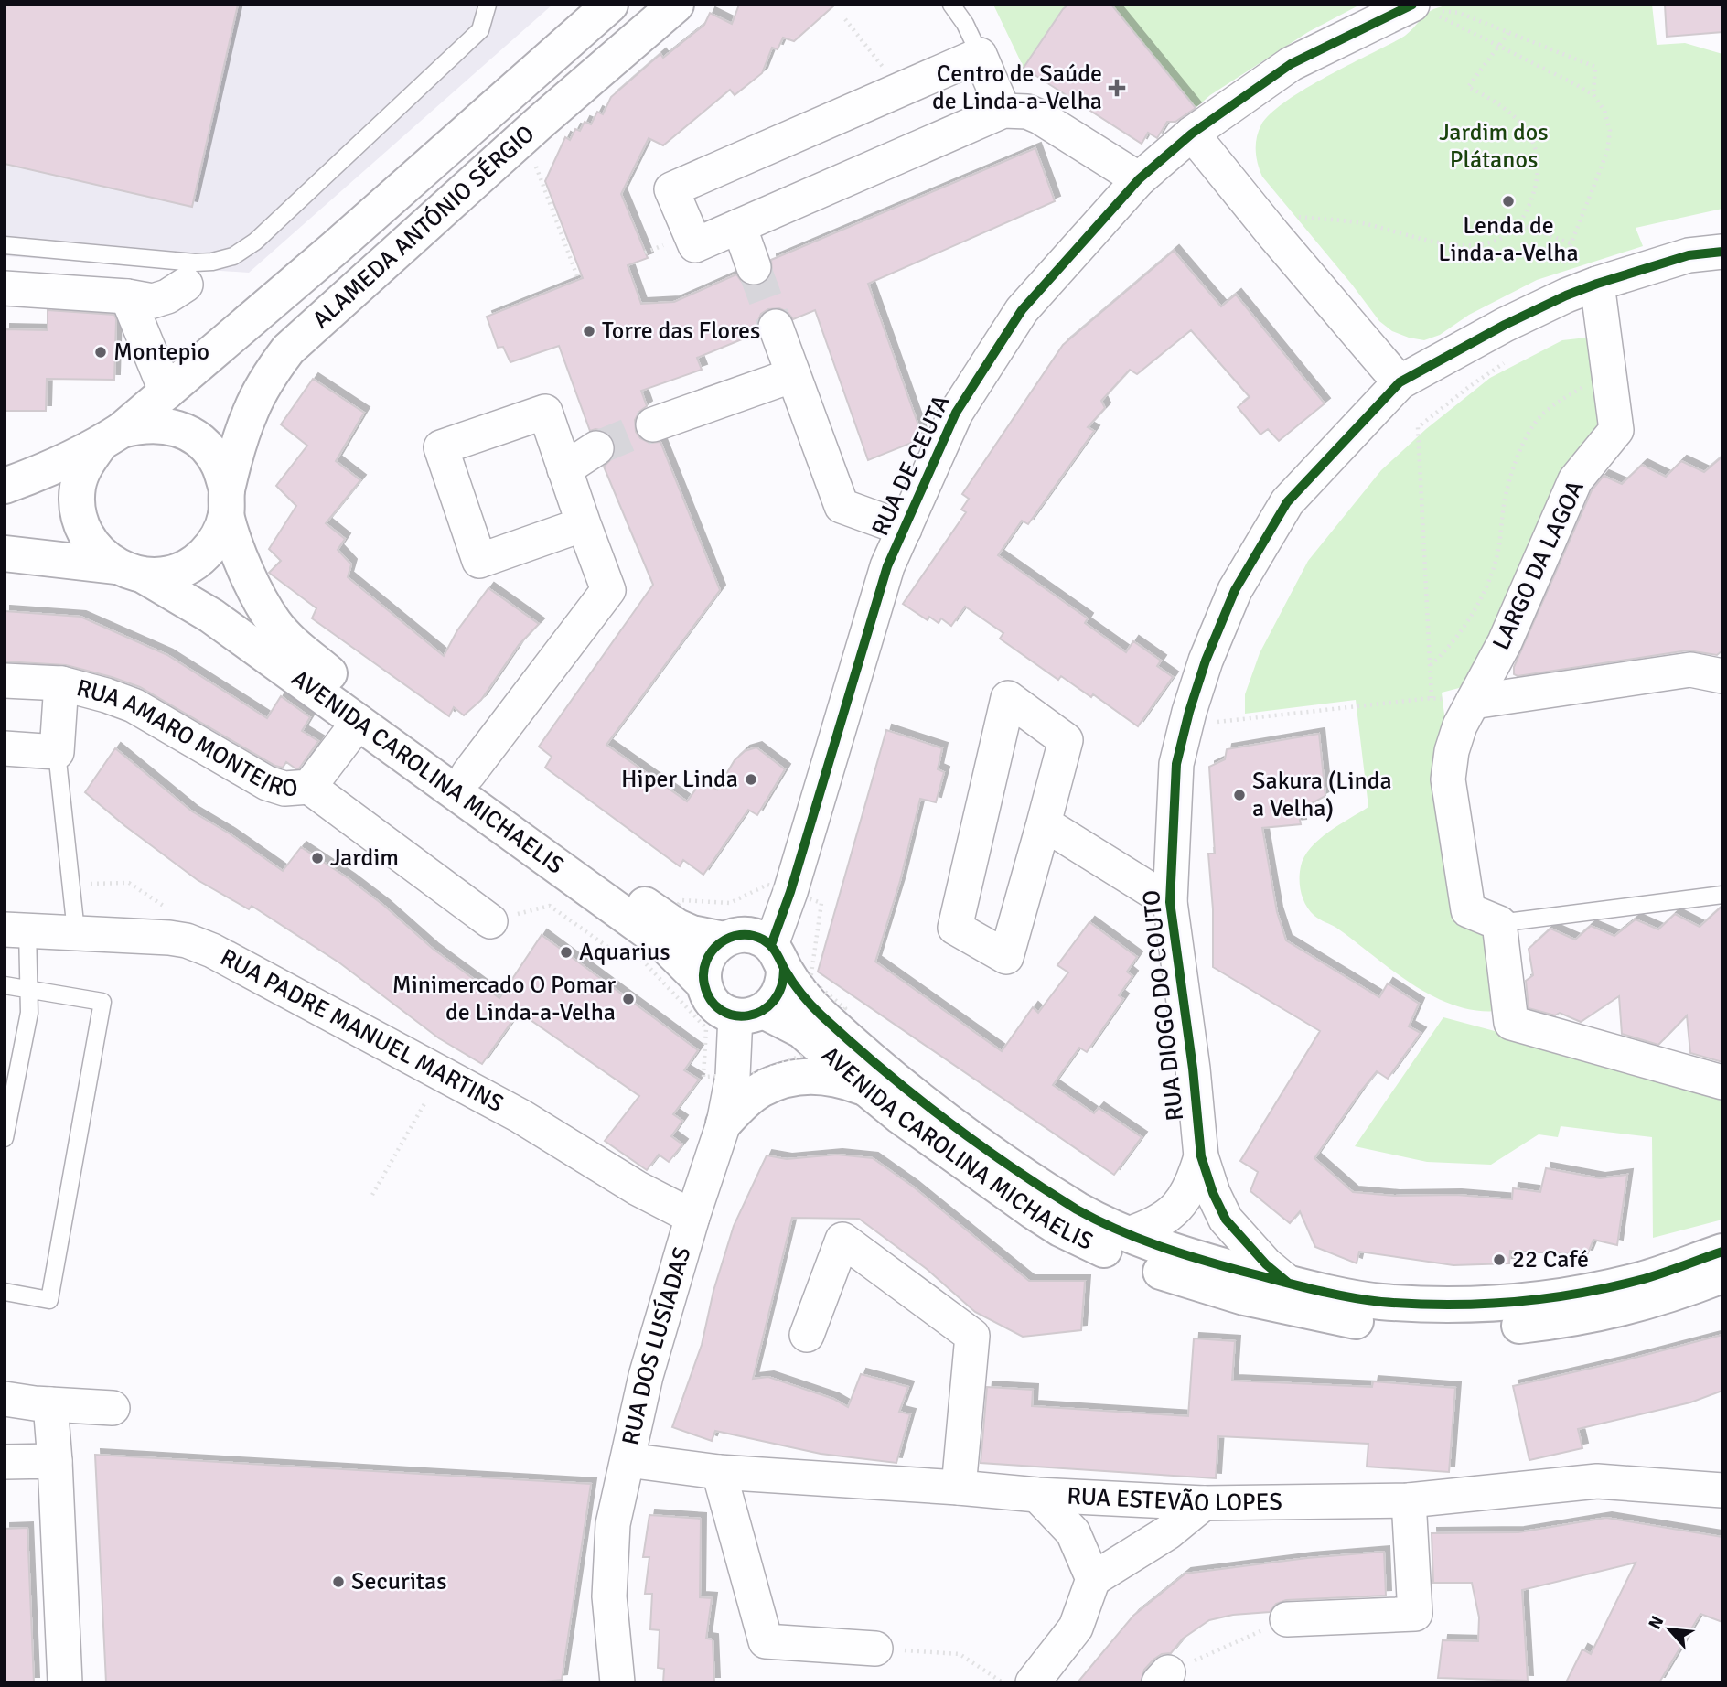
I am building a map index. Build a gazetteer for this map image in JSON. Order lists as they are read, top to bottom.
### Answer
{
  "streets": {
    "street": [
      "ALAMEDA ANTÓNIO SÉRGIO",
      "RUA DE CEUTA",
      "LARGO DA LAGOA",
      "RUA AMARO MONTEIRO",
      "AVENIDA CAROLINA MICHAELIS",
      "RUA DIOGO DO COUTO",
      "RUA PADRE MANUEL MARTINS",
      "RUA DOS LUSÍADAS",
      "RUA ESTEVÃO LOPES"
    ]
  },
  "crossings": [
    ["ALAMEDA ANTÓNIO SÉRGIO", "AVENIDA CAROLINA MICHAELIS"],
    ["RUA DE CEUTA", "AVENIDA CAROLINA MICHAELIS"],
    ["RUA DE CEUTA", "RUA DOS LUSÍADAS"],
    ["LARGO DA LAGOA", "RUA DIOGO DO COUTO"],
    ["RUA AMARO MONTEIRO", "AVENIDA CAROLINA MICHAELIS"],
    ["AVENIDA CAROLINA MICHAELIS", "RUA DIOGO DO COUTO"],
    ["AVENIDA CAROLINA MICHAELIS", "RUA DOS LUSÍADAS"],
    ["RUA PADRE MANUEL MARTINS", "RUA DOS LUSÍADAS"],
    ["RUA DOS LUSÍADAS", "RUA ESTEVÃO LOPES"]
  ],
  "parks": ["Jardim dos Plátanos"],
  "places": {
    "health": ["Centro de Saúde de Linda-a-Velha"],
    "other": [
      "Lenda de Linda-a-Velha",
      "Torre das Flores",
      "Montepio",
      "Hiper Linda",
      "Sakura (Linda a Velha)",
      "Jardim",
      "Aquarius",
      "Minimercado O Pomar de Linda-a-Velha",
      "22 Café",
      "Securitas"
    ]
  },
  "north": "top left"
}
